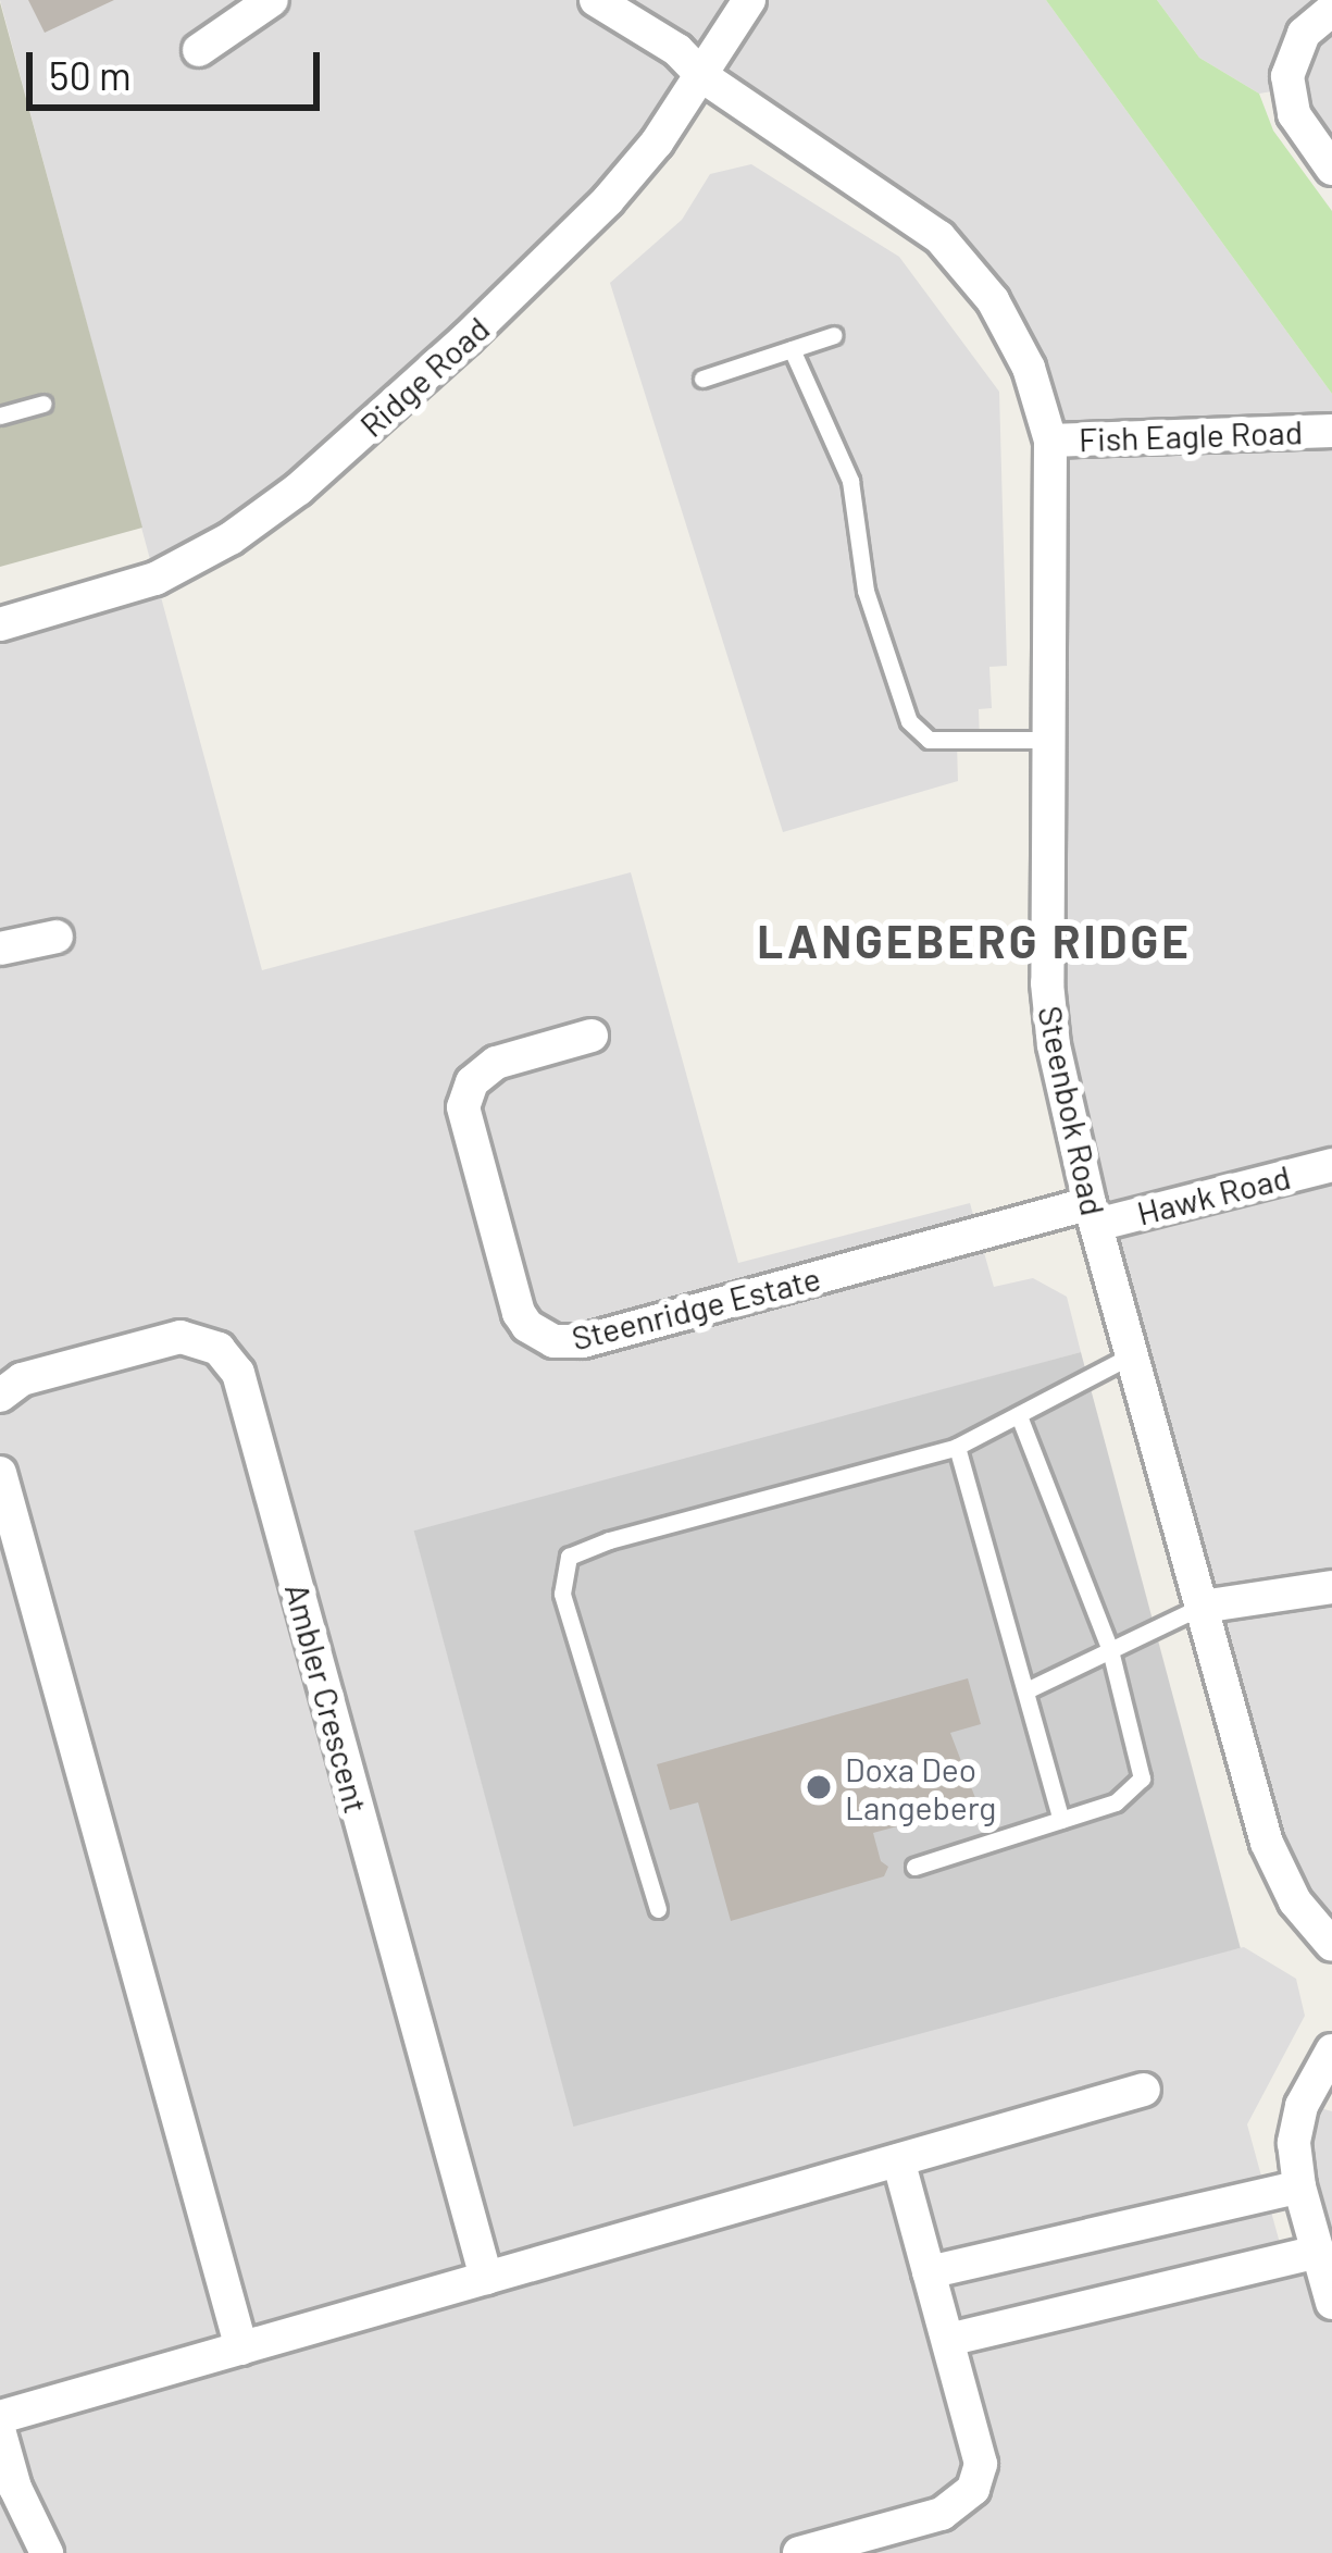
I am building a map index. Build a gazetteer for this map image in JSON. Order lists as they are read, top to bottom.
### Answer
{
  "streets": {
    "street": [
      "Ridge Road",
      "Fish Eagle Road",
      "Steenbok Road",
      "Hawk Road",
      "Steenridge Estate",
      "Ambler Crescent"
    ]
  },
  "crossings": [
    ["Ridge Road", "Steenbok Road"],
    ["Fish Eagle Road", "Steenbok Road"],
    ["Steenbok Road", "Hawk Road"],
    ["Steenbok Road", "Steenridge Estate"],
    ["Hawk Road", "Steenridge Estate"]
  ],
  "districts": ["LANGEBERG RIDGE"],
  "places": ["Doxa Deo Langeberg"],
  "scale_bar": "50 m"
}
